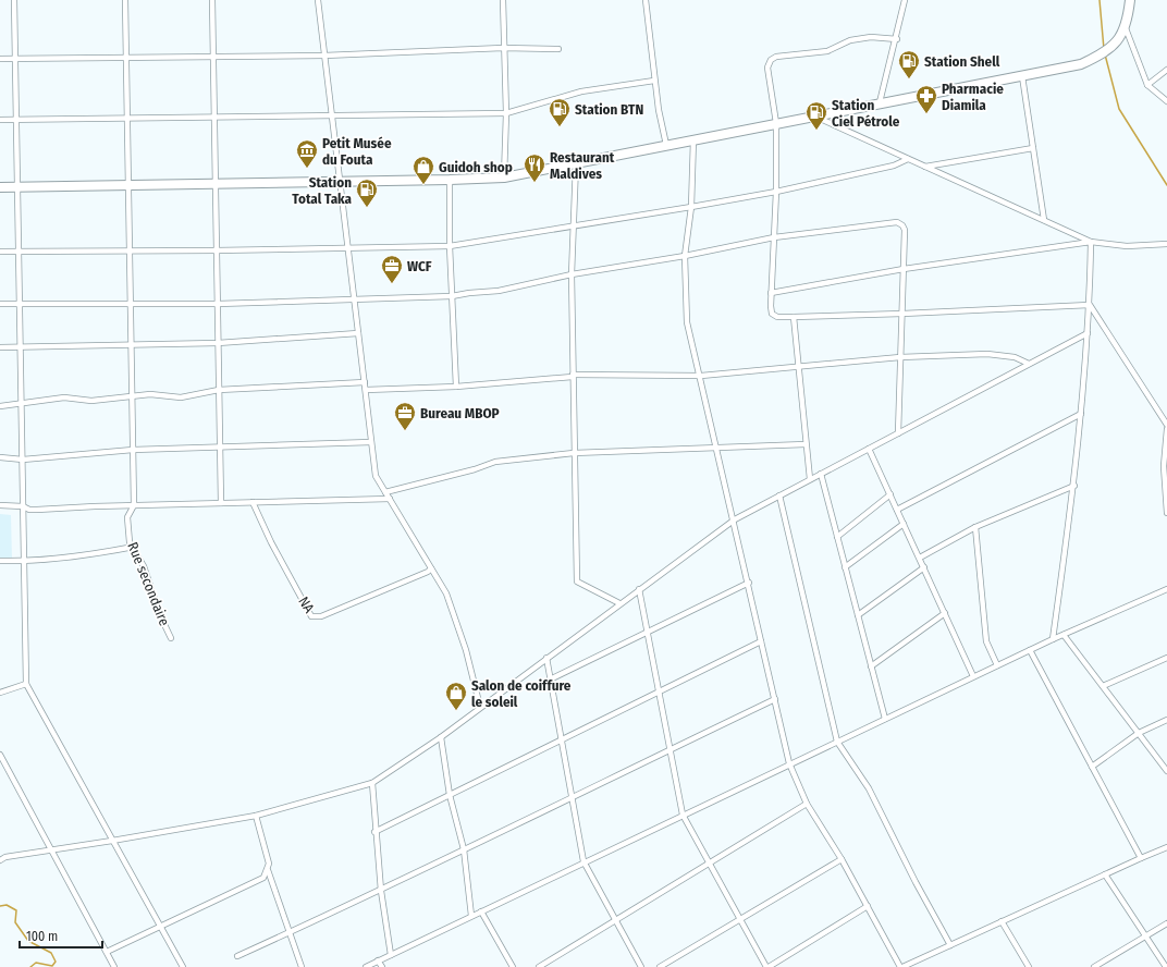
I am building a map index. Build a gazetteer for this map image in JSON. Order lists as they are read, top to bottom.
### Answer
{
  "streets": {
    "street": ["Rue secondaire", "NA"]
  },
  "places": {
    "fuel station": [
      "Station Shell",
      "Station BTN",
      "Station Ciel Pétrole",
      "Station Total Taka"
    ],
    "pharmacy": ["Pharmacie Diamila"],
    "museum": ["Petit Musée du Fouta"],
    "restaurant": ["Restaurant Maldives"],
    "shop": ["Guidoh shop", "Salon de coiffure le soleil"],
    "office": ["WCF", "Bureau MBOP"]
  },
  "scale_bar": "100 m"
}
